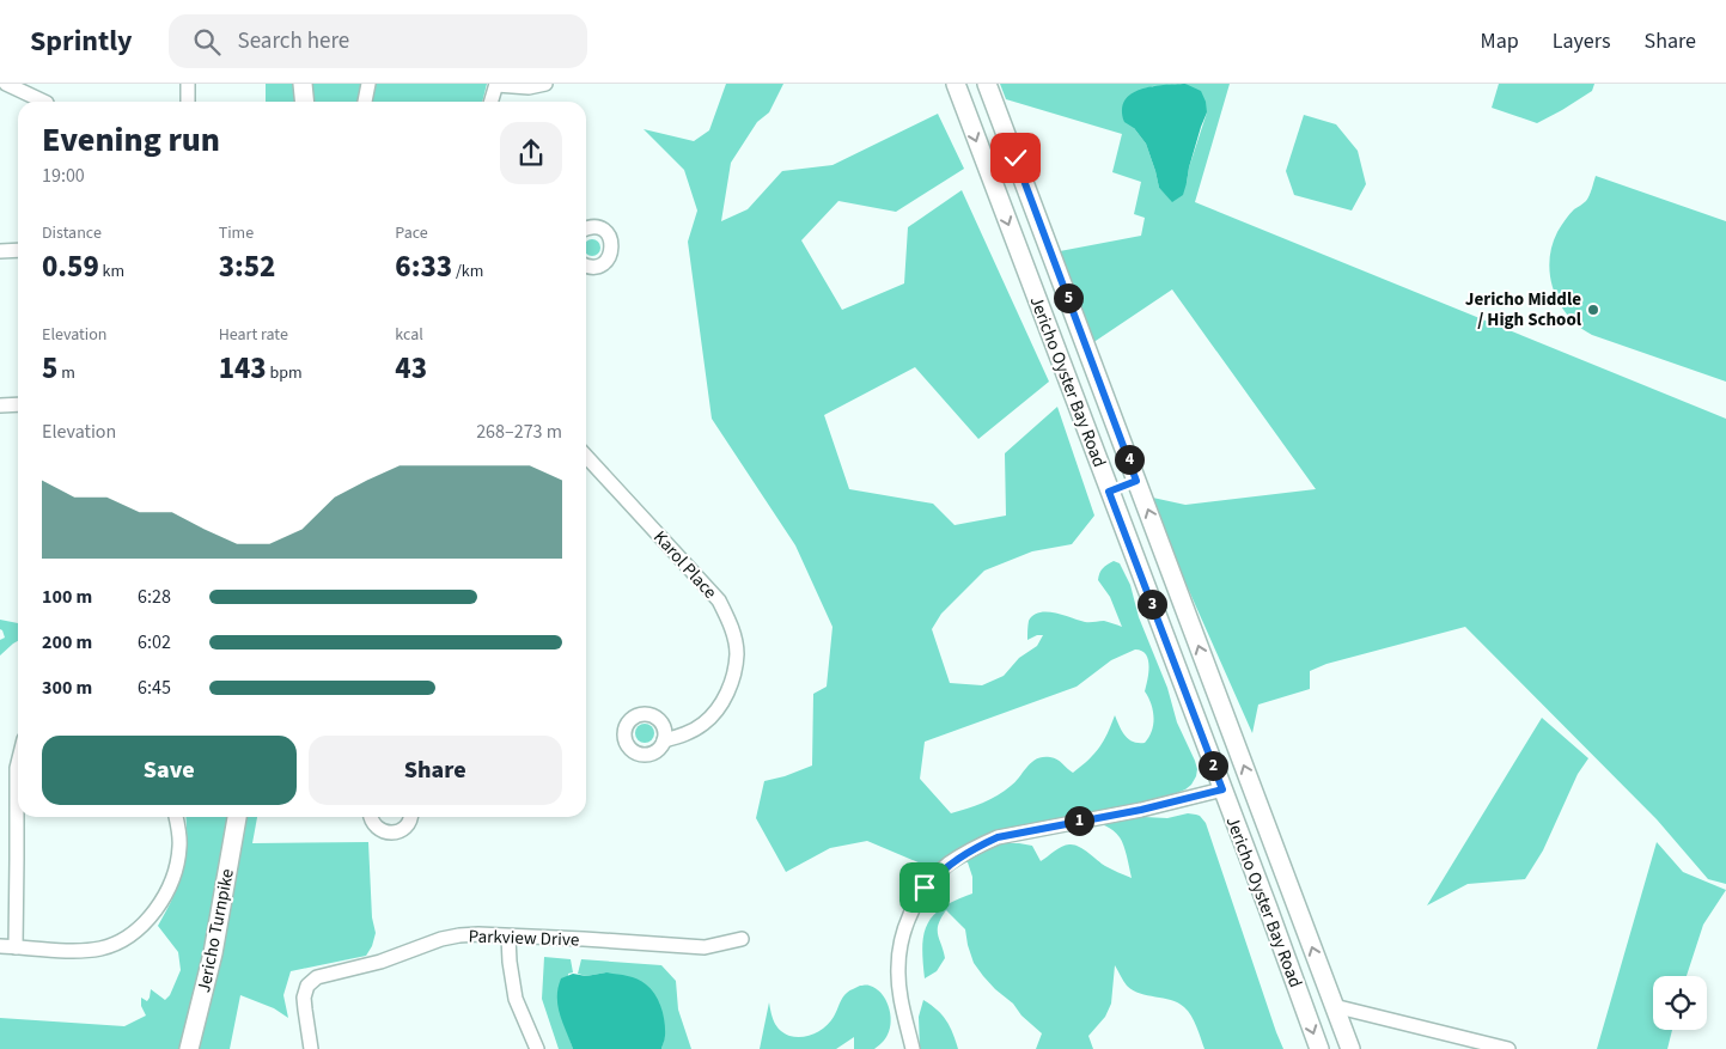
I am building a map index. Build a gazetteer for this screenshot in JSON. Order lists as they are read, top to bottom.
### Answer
{
  "streets": {
    "main road": ["Jericho Oyster Bay Road", "Jericho Turnpike"],
    "street": ["Karol Place", "Parkview Drive"]
  },
  "places": ["Jericho Middle / High School"],
  "page": {
    "header": "Sprintly",
    "search": "Search here",
    "nav": ["Map", "Layers", "Share"],
    "heading": ["Evening run", "19:00"],
    "stats": [
      ["Distance", "0.59 km"],
      ["Time", "3:52"],
      ["Pace", "6:33 /km"],
      ["Elevation", "5 m"],
      ["Heart rate", "143 bpm"],
      ["kcal", "43"]
    ],
    "pins": [
      "5",
      "4",
      "3",
      "2",
      "1"
    ],
    "chart": ["Elevation", "268–273 m"],
    "list": [
      {
        "name": "100 m",
        "note": "6:28"
      },
      {
        "name": "200 m",
        "note": "6:02"
      },
      {
        "name": "300 m",
        "note": "6:45"
      }
    ],
    "buttons": ["Save", "Share"]
  }
}
